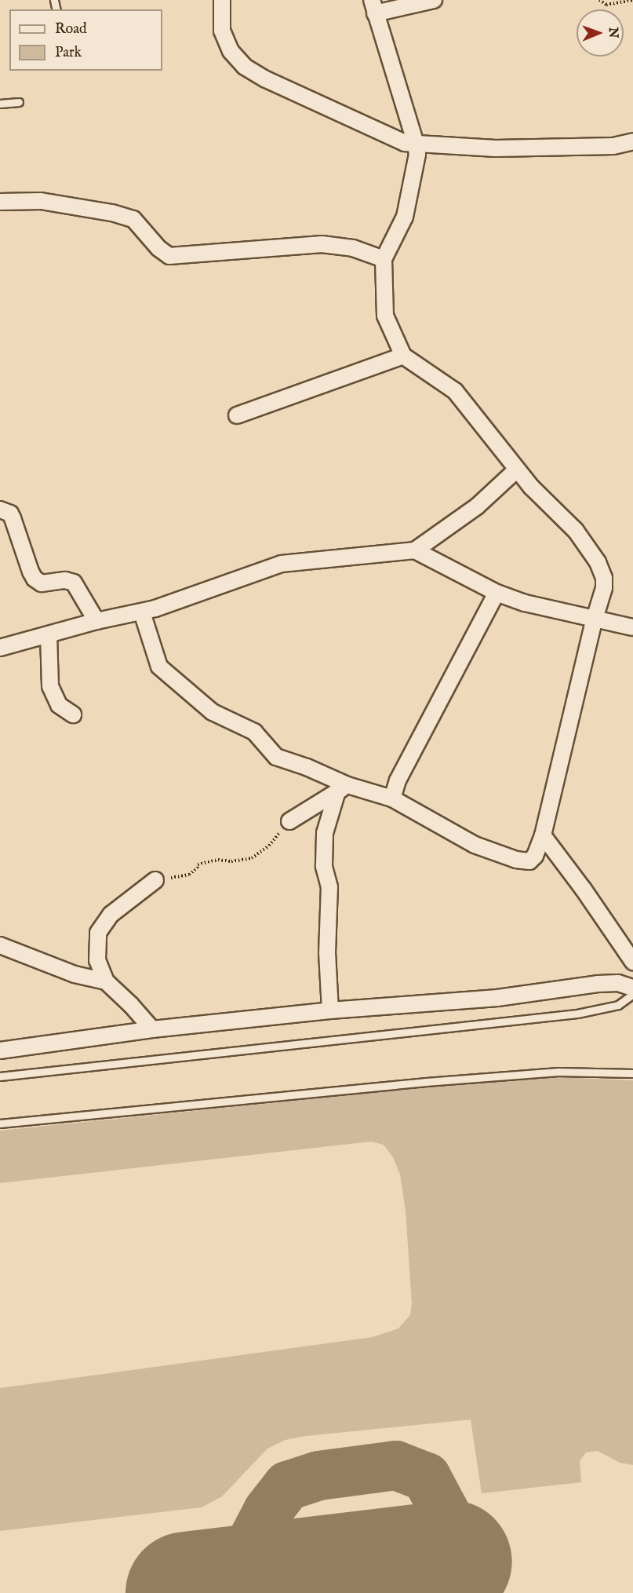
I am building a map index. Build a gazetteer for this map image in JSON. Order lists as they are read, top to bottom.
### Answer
{
  "legend": ["Road", "Park"],
  "north": "right"
}
